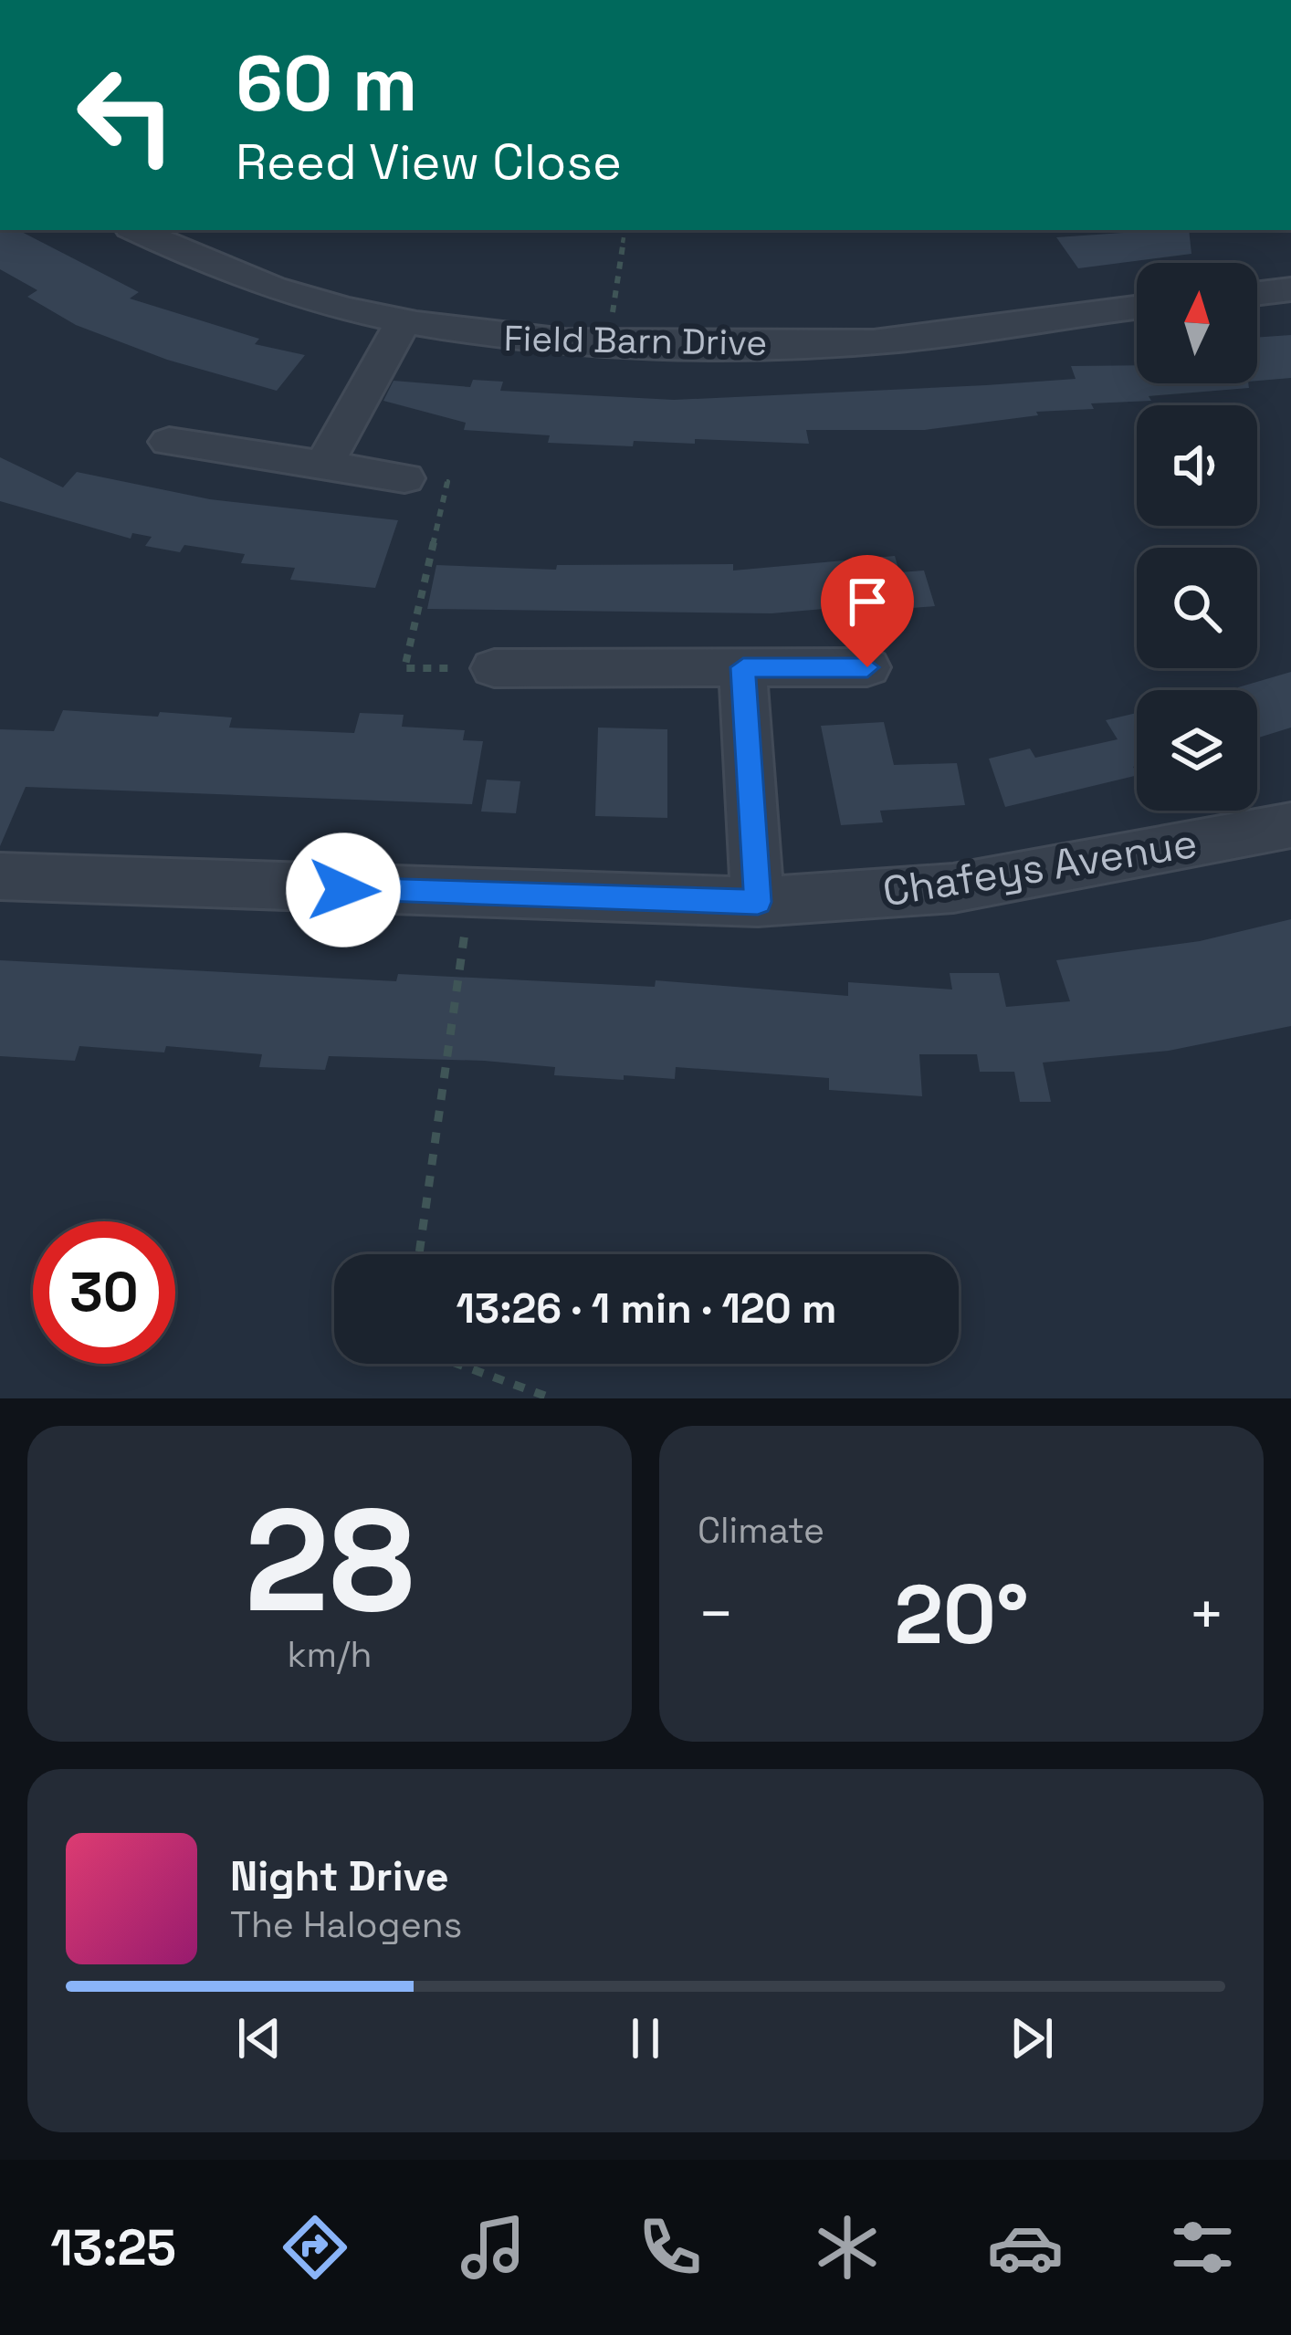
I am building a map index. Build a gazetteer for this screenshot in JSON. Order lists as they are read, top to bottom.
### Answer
{
  "streets": {
    "street": ["Field Barn Drive", "Chafeys Avenue"]
  },
  "north": "top",
  "page": {
    "turn": ["60 m", "Reed View Close"],
    "limit": "30",
    "trip": "13:26 · 1 min · 120 m",
    "tile": [
      ["28", "km/h"],
      "Climate"
    ],
    "heat": ["−", "20°", "+"],
    "song": ["Night Drive", "The Halogens"],
    "tabs": "13:25"
  }
}
